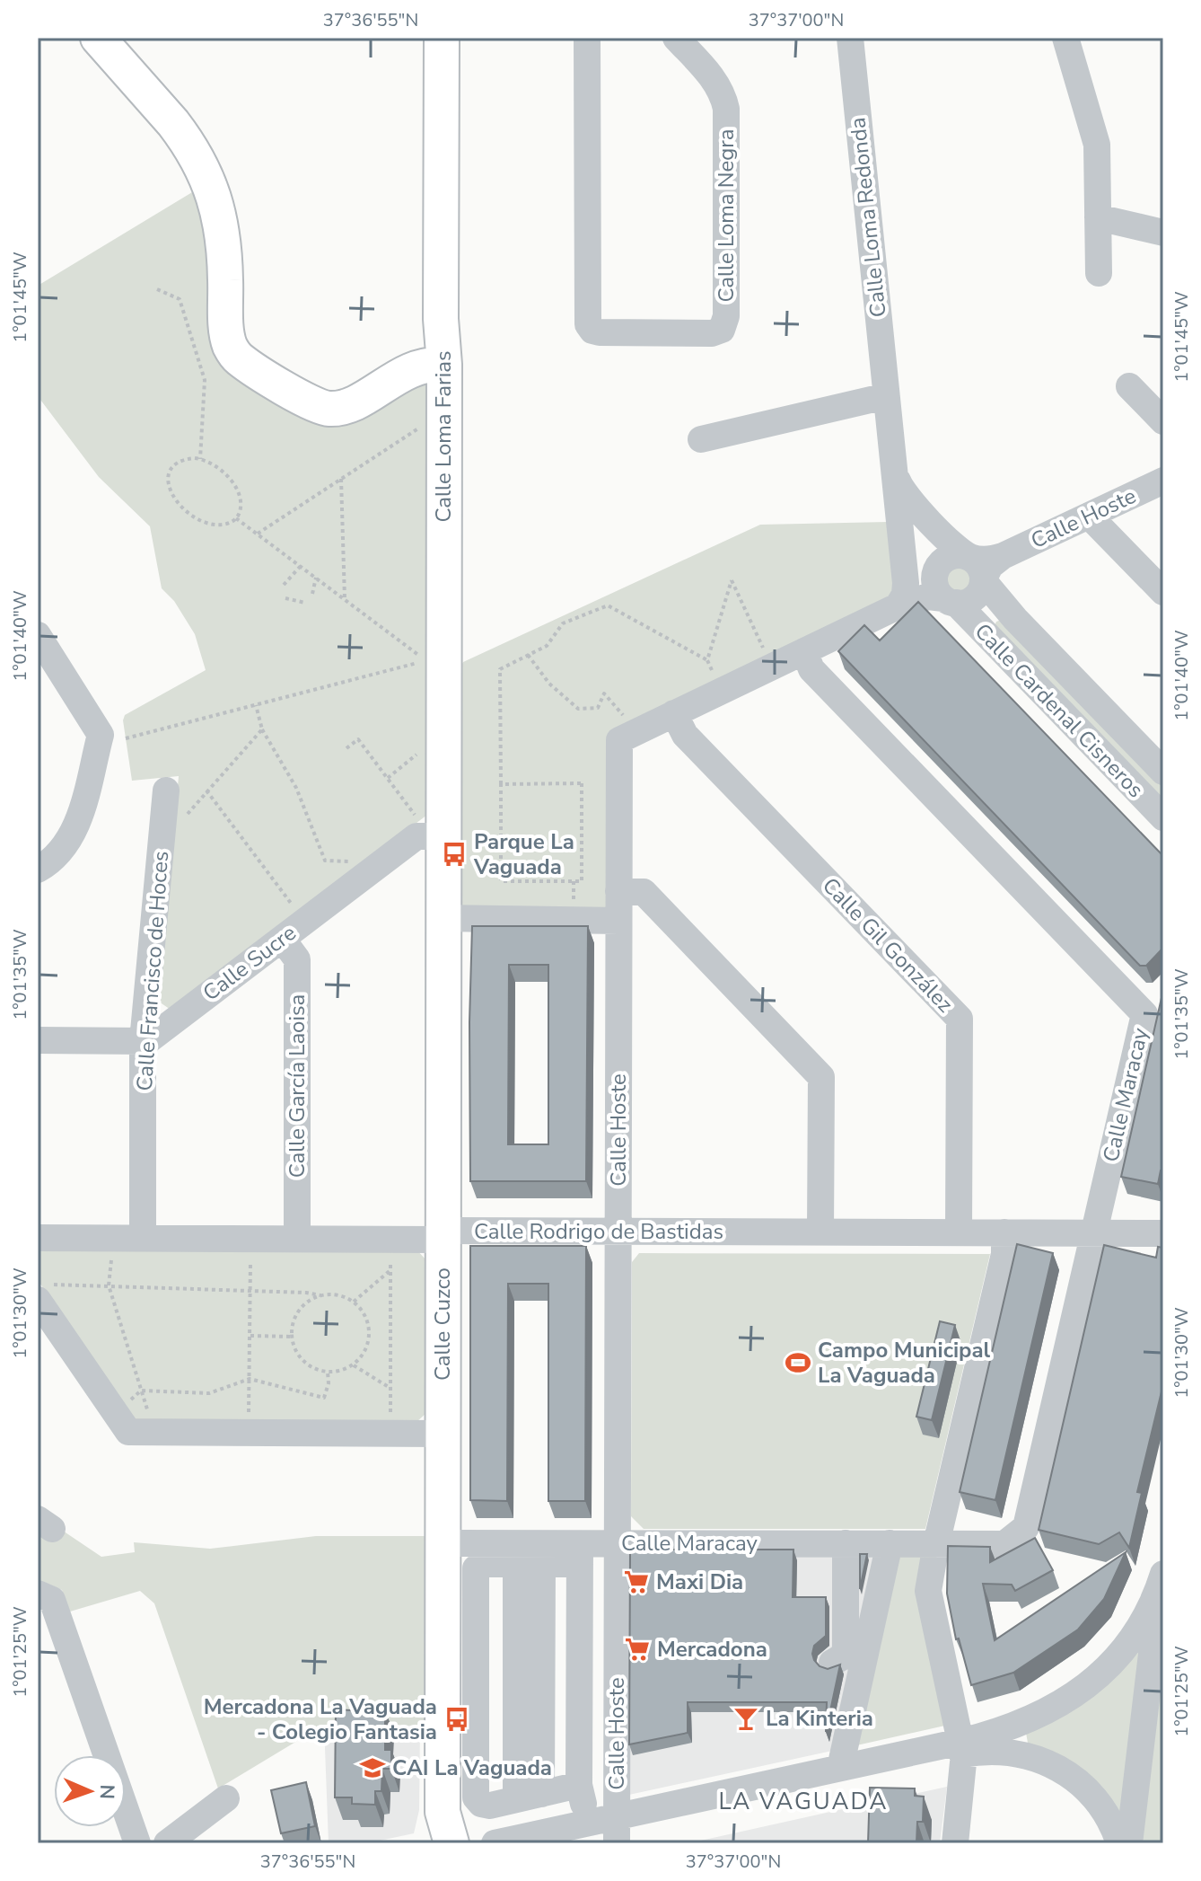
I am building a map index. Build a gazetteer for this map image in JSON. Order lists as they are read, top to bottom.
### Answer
{
  "streets": {
    "main road": ["Calle Loma Farias", "Calle Cuzco"],
    "street": [
      "Calle Loma Negra",
      "Calle Loma Redonda",
      "Calle Hoste",
      "Calle Cardenal Cisneros",
      "Calle Gil González",
      "Calle Sucre",
      "Calle Francisco de Hoces",
      "Calle García Laoisa",
      "Calle Maracay",
      "Calle Rodrigo de Bastidas"
    ]
  },
  "crossings": [
    ["Calle Loma Redonda", "Calle Cardenal Cisneros"],
    ["Calle Loma Farias", "Calle Sucre"],
    ["Calle Loma Farias", "Calle Cuzco"],
    ["Calle Hoste", "Calle Cardenal Cisneros"],
    ["Calle Hoste", "Calle Gil González"],
    ["Calle Hoste", "Calle Maracay"],
    ["Calle Hoste", "Calle Rodrigo de Bastidas"],
    ["Calle Gil González", "Calle Rodrigo de Bastidas"],
    ["Calle Sucre", "Calle Francisco de Hoces"],
    ["Calle Sucre", "Calle García Laoisa"],
    ["Calle Sucre", "Calle Cuzco"],
    ["Calle Francisco de Hoces", "Calle Rodrigo de Bastidas"],
    ["Calle García Laoisa", "Calle Rodrigo de Bastidas"],
    ["Calle Maracay", "Calle Rodrigo de Bastidas"],
    ["Calle Maracay", "Calle Cuzco"],
    ["Calle Rodrigo de Bastidas", "Calle Cuzco"]
  ],
  "districts": ["LA VAGUADA"],
  "places": {
    "bus stop": ["Parque La Vaguada", "Mercadona La Vaguada - Colegio Fantasia"],
    "sports": ["Campo Municipal La Vaguada"],
    "supermarket": ["Maxi Dia", "Mercadona"],
    "bar": ["La Kinteria"],
    "school or university": ["CAI La Vaguada"]
  },
  "north": "right",
  "coordinates": [
    "37°36'55\"N",
    "37°37'00\"N",
    "1°01'45\"W",
    "1°01'40\"W",
    "1°01'35\"W",
    "1°01'30\"W",
    "1°01'25\"W"
  ]
}
